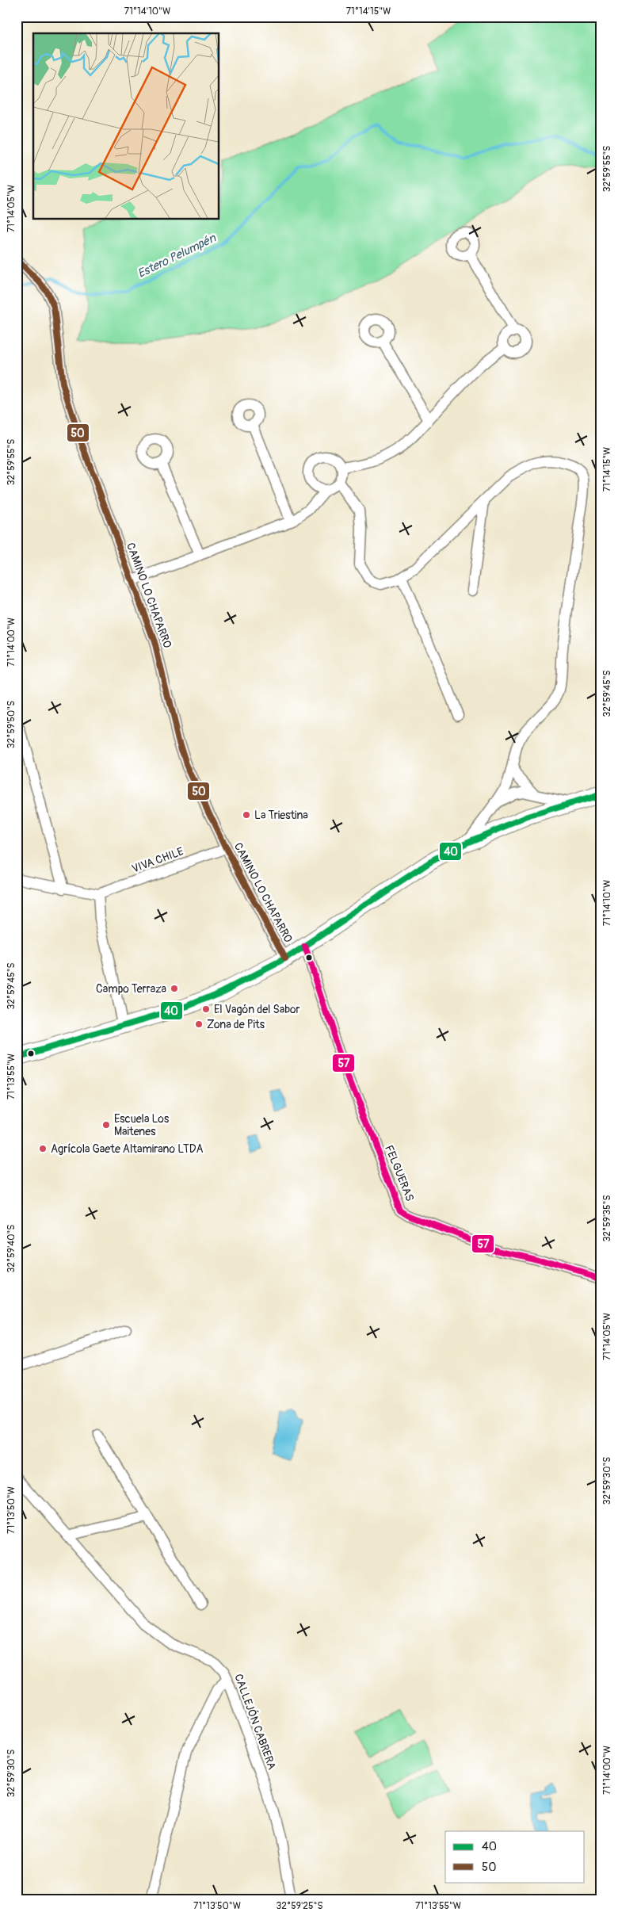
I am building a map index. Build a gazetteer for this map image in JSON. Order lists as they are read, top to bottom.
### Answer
{
  "streets": {
    "street": [
      "CAMINO LO CHAPARRO",
      "VIVA CHILE",
      "FELGUERAS",
      "CALLEJÓN CABRERA"
    ]
  },
  "crossings": [
    ["CAMINO LO CHAPARRO", "VIVA CHILE"]
  ],
  "water": ["Estero Pelumpén"],
  "places": [
    "La Triestina",
    "Campo Terraza",
    "El Vagón del Sabor",
    "Zona de Pits",
    "Escuela Los Maitenes",
    "Agrícola Gaete Altamirano LTDA"
  ],
  "lines": ["transit line 50", "transit line 40", "transit line 57"],
  "legend": ["40", "50"],
  "coordinates": [
    "71°14'10\"W",
    "71°14'15\"W",
    "32°59'55\"S",
    "71°14'05\"W",
    "71°14'00\"W",
    "32°59'45\"S",
    "32°59'50\"S",
    "71°13'55\"W",
    "32°59'35\"S",
    "32°59'40\"S",
    "32°59'30\"S",
    "71°13'50\"W",
    "32°59'25\"S"
  ]
}
